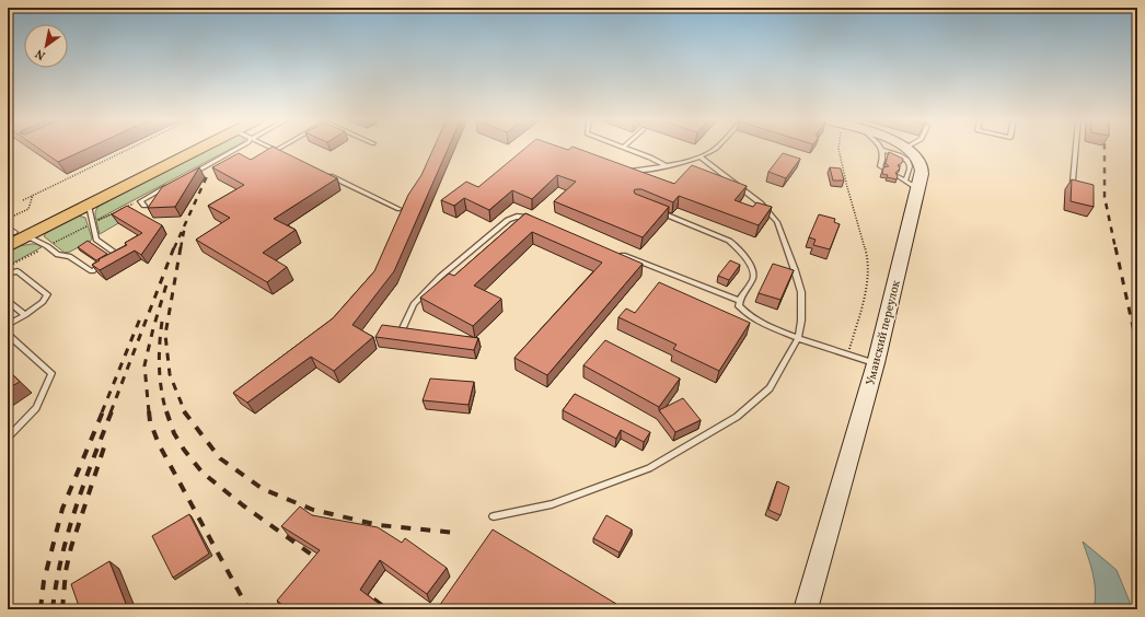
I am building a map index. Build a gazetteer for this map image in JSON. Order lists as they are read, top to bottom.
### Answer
{
  "streets": {
    "street": ["Уманский переулок"]
  },
  "north": "bottom left"
}
